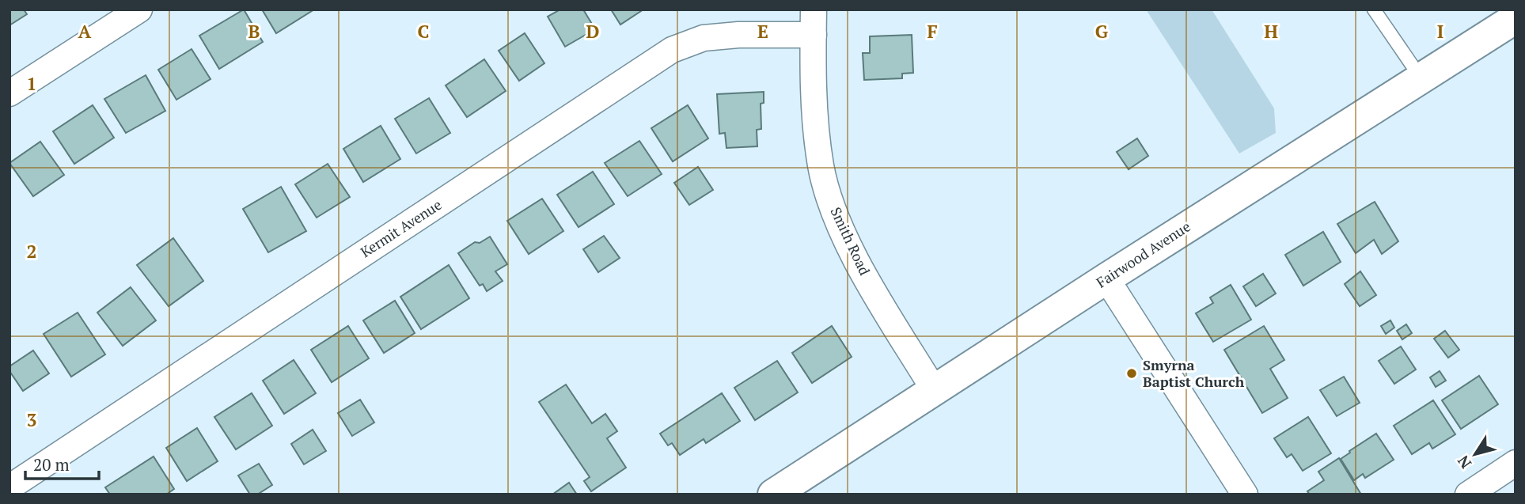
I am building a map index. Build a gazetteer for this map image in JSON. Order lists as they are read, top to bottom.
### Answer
{
  "streets": {
    "street": ["Kermit Avenue", "Smith Road", "Fairwood Avenue"]
  },
  "crossings": [
    ["Kermit Avenue", "Smith Road"],
    ["Smith Road", "Fairwood Avenue"]
  ],
  "places": ["Smyrna Baptist Church"],
  "scale_bar": "20 m",
  "north": "bottom left",
  "grid": {
    "columns": [
      "A",
      "B",
      "C",
      "D",
      "E",
      "F",
      "G",
      "H",
      "I"
    ],
    "rows": ["1", "2", "3"]
  }
}
